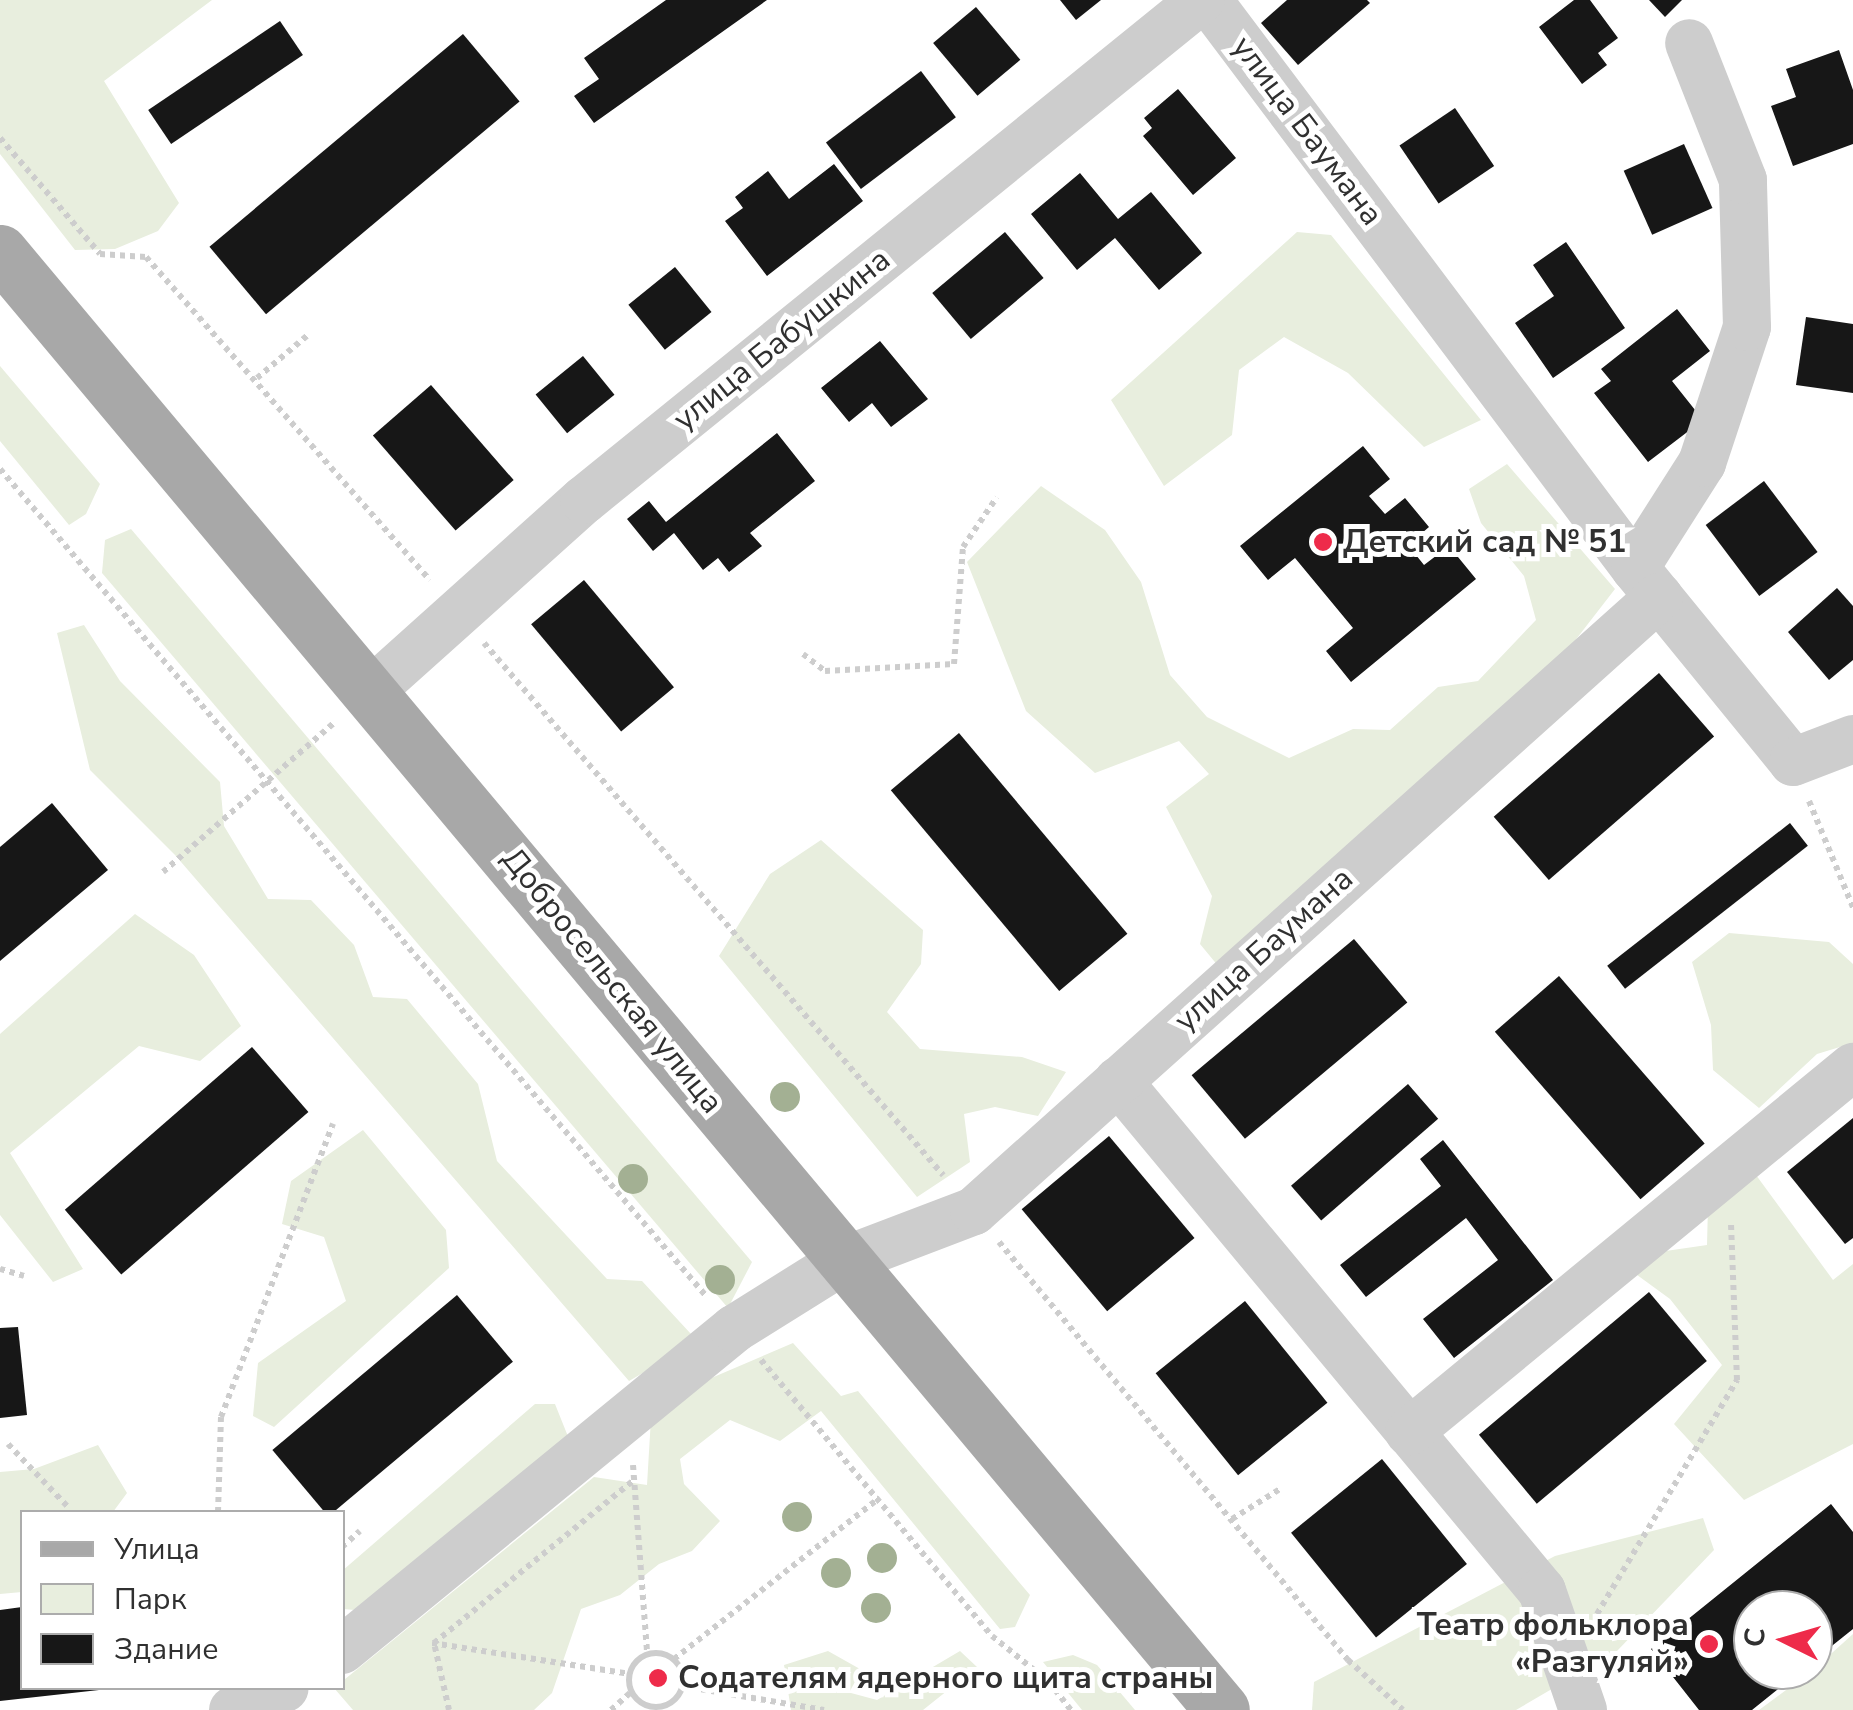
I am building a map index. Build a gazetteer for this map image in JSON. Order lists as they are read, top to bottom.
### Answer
{
  "streets": {
    "main road": ["Добросельская улица"],
    "street": ["улица Баумана", "улица Бабушкина"]
  },
  "crossings": [
    ["улица Баумана", "улица Бабушкина"],
    ["улица Баумана", "Добросельская улица"],
    ["улица Бабушкина", "Добросельская улица"]
  ],
  "places": ["Детский сад № 51", "Театр фольклора «Разгуляй»", "Содателям ядерного щита страны"],
  "legend": ["Улица", "Парк", "Здание"],
  "north": "left"
}
